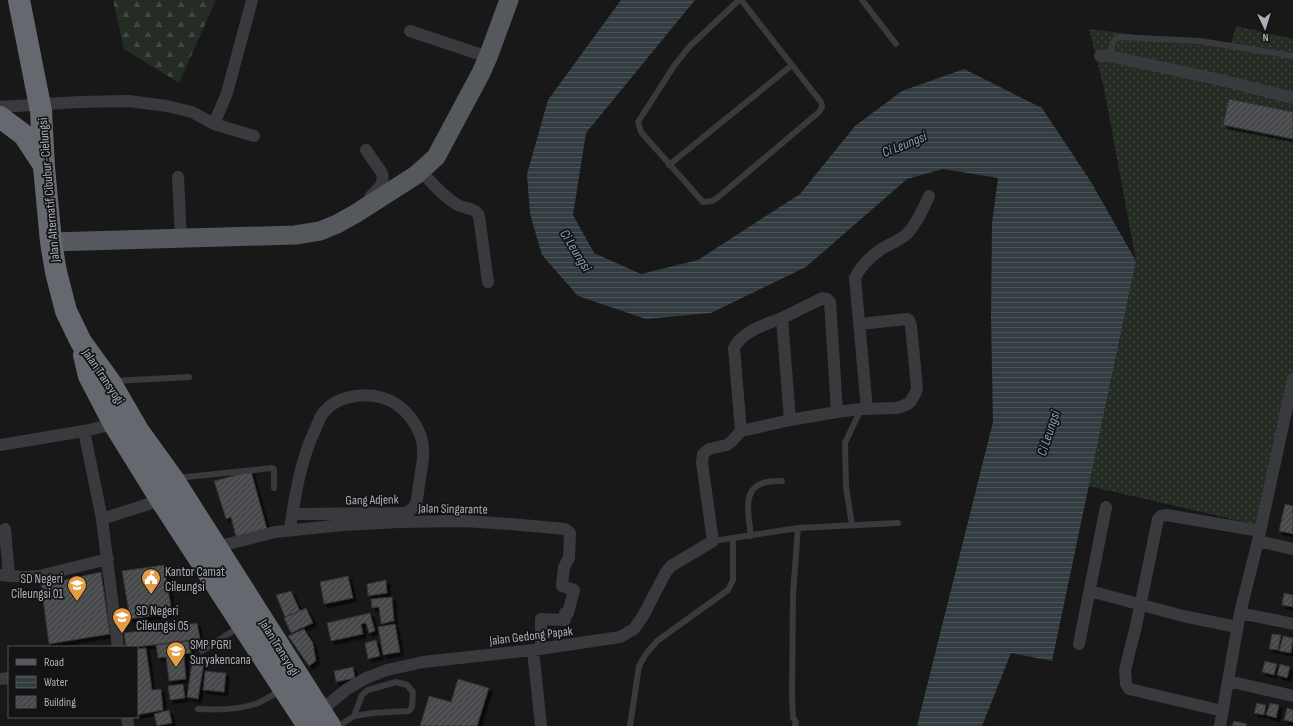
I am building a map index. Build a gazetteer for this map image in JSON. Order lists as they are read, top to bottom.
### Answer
{
  "streets": {
    "highway": ["Jalan Alternatif Cibubur-Cielungsi", "Jalan Transyogi"],
    "street": ["Gang Adjenk", "Jalan Singarante", "Jalan Gedong Papak"]
  },
  "crossings": [
    ["Jalan Alternatif Cibubur-Cielungsi", "Jalan Transyogi"],
    ["Jalan Transyogi", "Jalan Singarante"],
    ["Jalan Transyogi", "Jalan Gedong Papak"],
    ["Gang Adjenk", "Jalan Singarante"],
    ["Jalan Singarante", "Jalan Gedong Papak"]
  ],
  "water": ["Ci Leungsi"],
  "places": {
    "public building": ["Kantor Camat Cileungsi"],
    "school or university": ["SD Negeri Cileungsi 01", "SD Negeri Cileungsi 05", "SMP PGRI Suryakencana"]
  },
  "legend": ["Road", "Water", "Building"],
  "north": "bottom"
}
